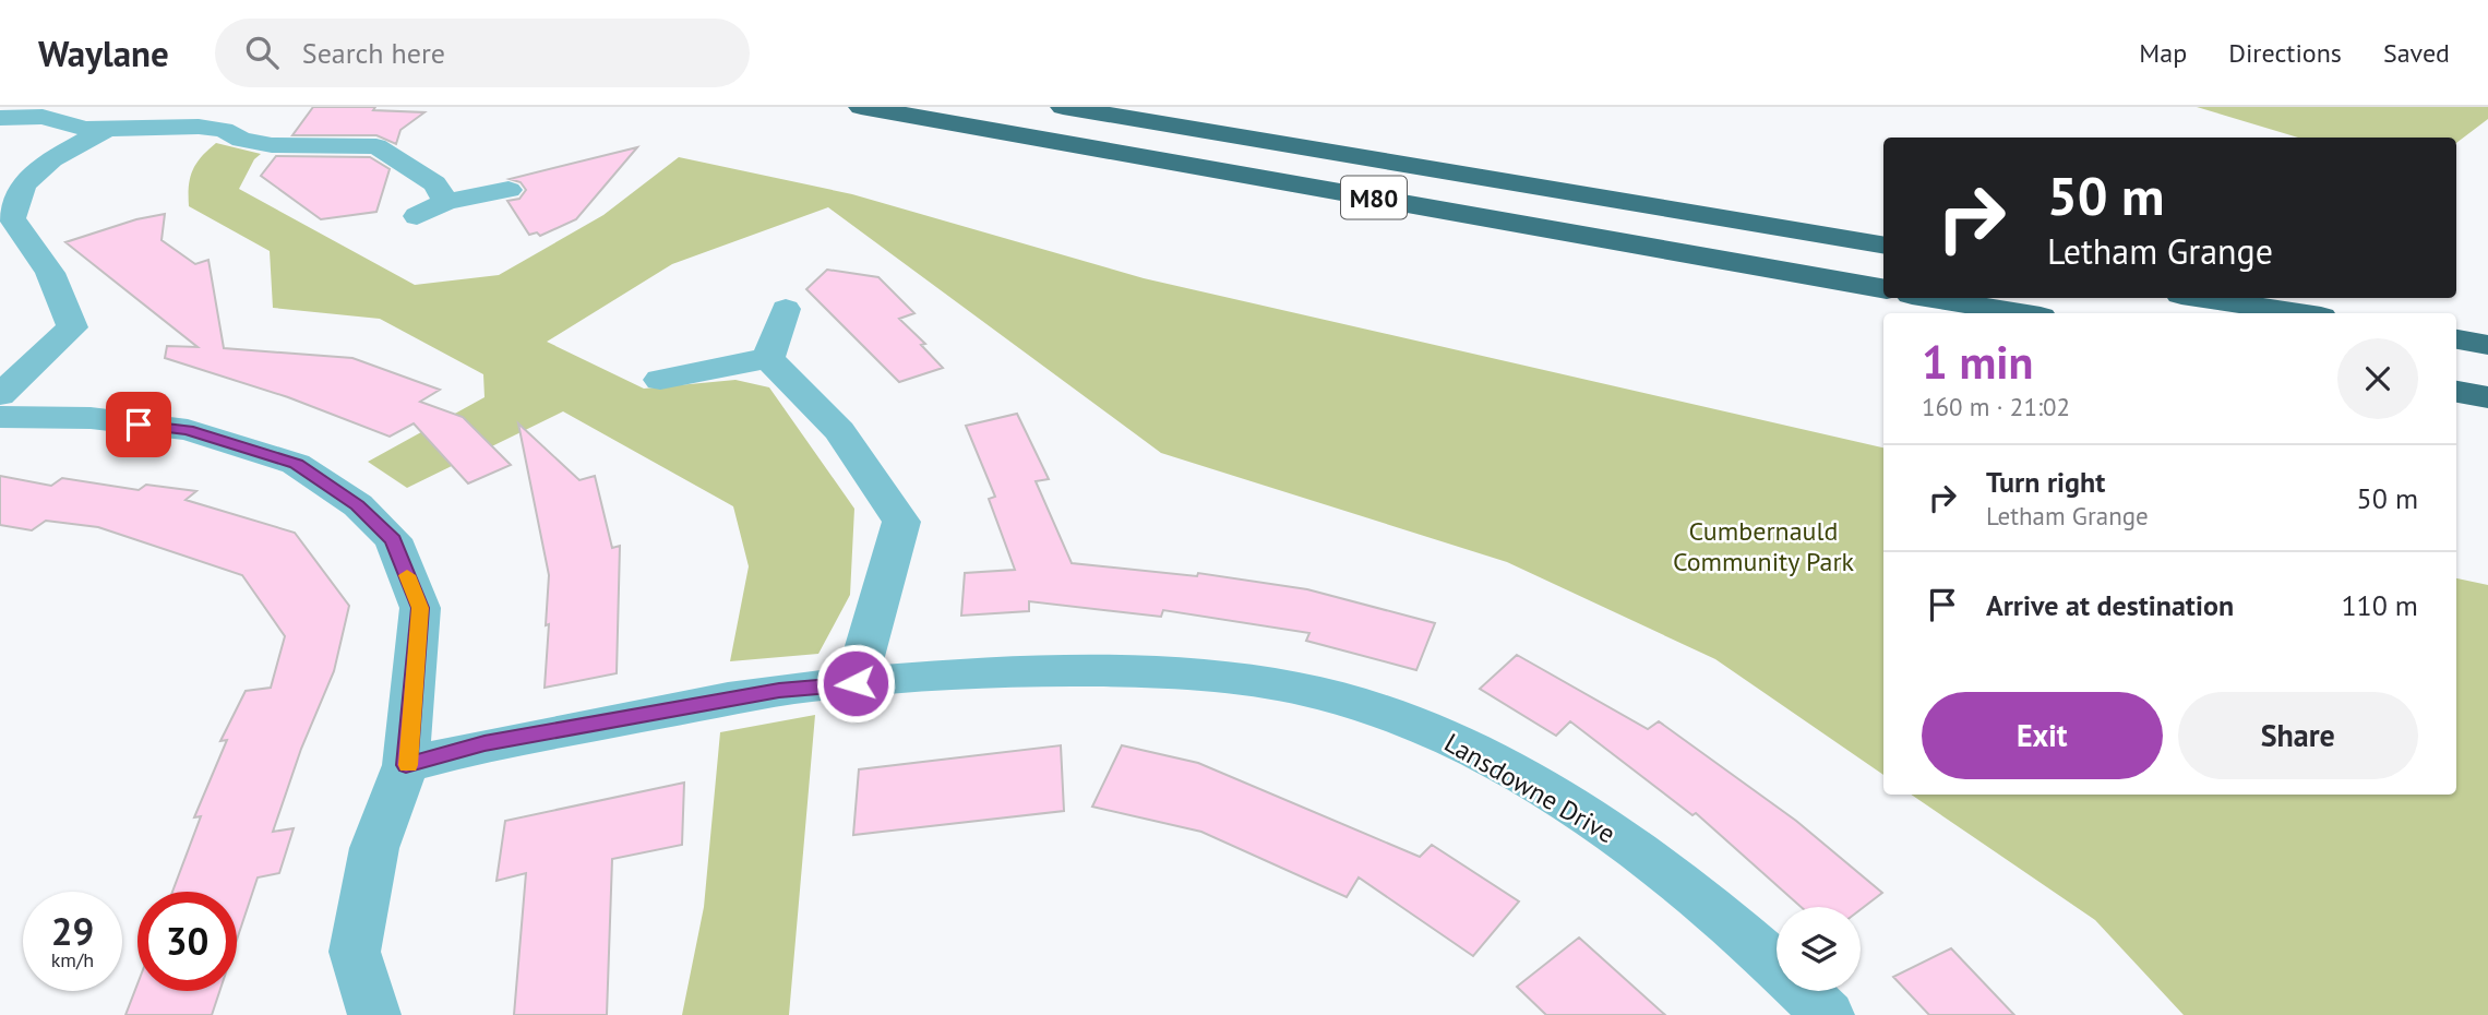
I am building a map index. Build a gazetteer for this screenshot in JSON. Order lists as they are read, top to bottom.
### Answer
{
  "streets": {
    "highway": ["M80"],
    "street": ["Lansdowne Drive"]
  },
  "parks": ["Cumbernauld Community Park"],
  "page": {
    "header": "Waylane",
    "search": "Search here",
    "nav": ["Map", "Directions", "Saved"],
    "turn": ["50 m", "Letham Grange"],
    "heading": ["1 min", "160 m · 21:02"],
    "list": [
      {
        "name": "Turn right",
        "note": "Letham Grange",
        "value": "50 m"
      },
      {
        "name": "Arrive at destination",
        "value": "110 m"
      }
    ],
    "buttons": ["Exit", "Share"],
    "speed": "29 km/h",
    "limit": "30"
  }
}
